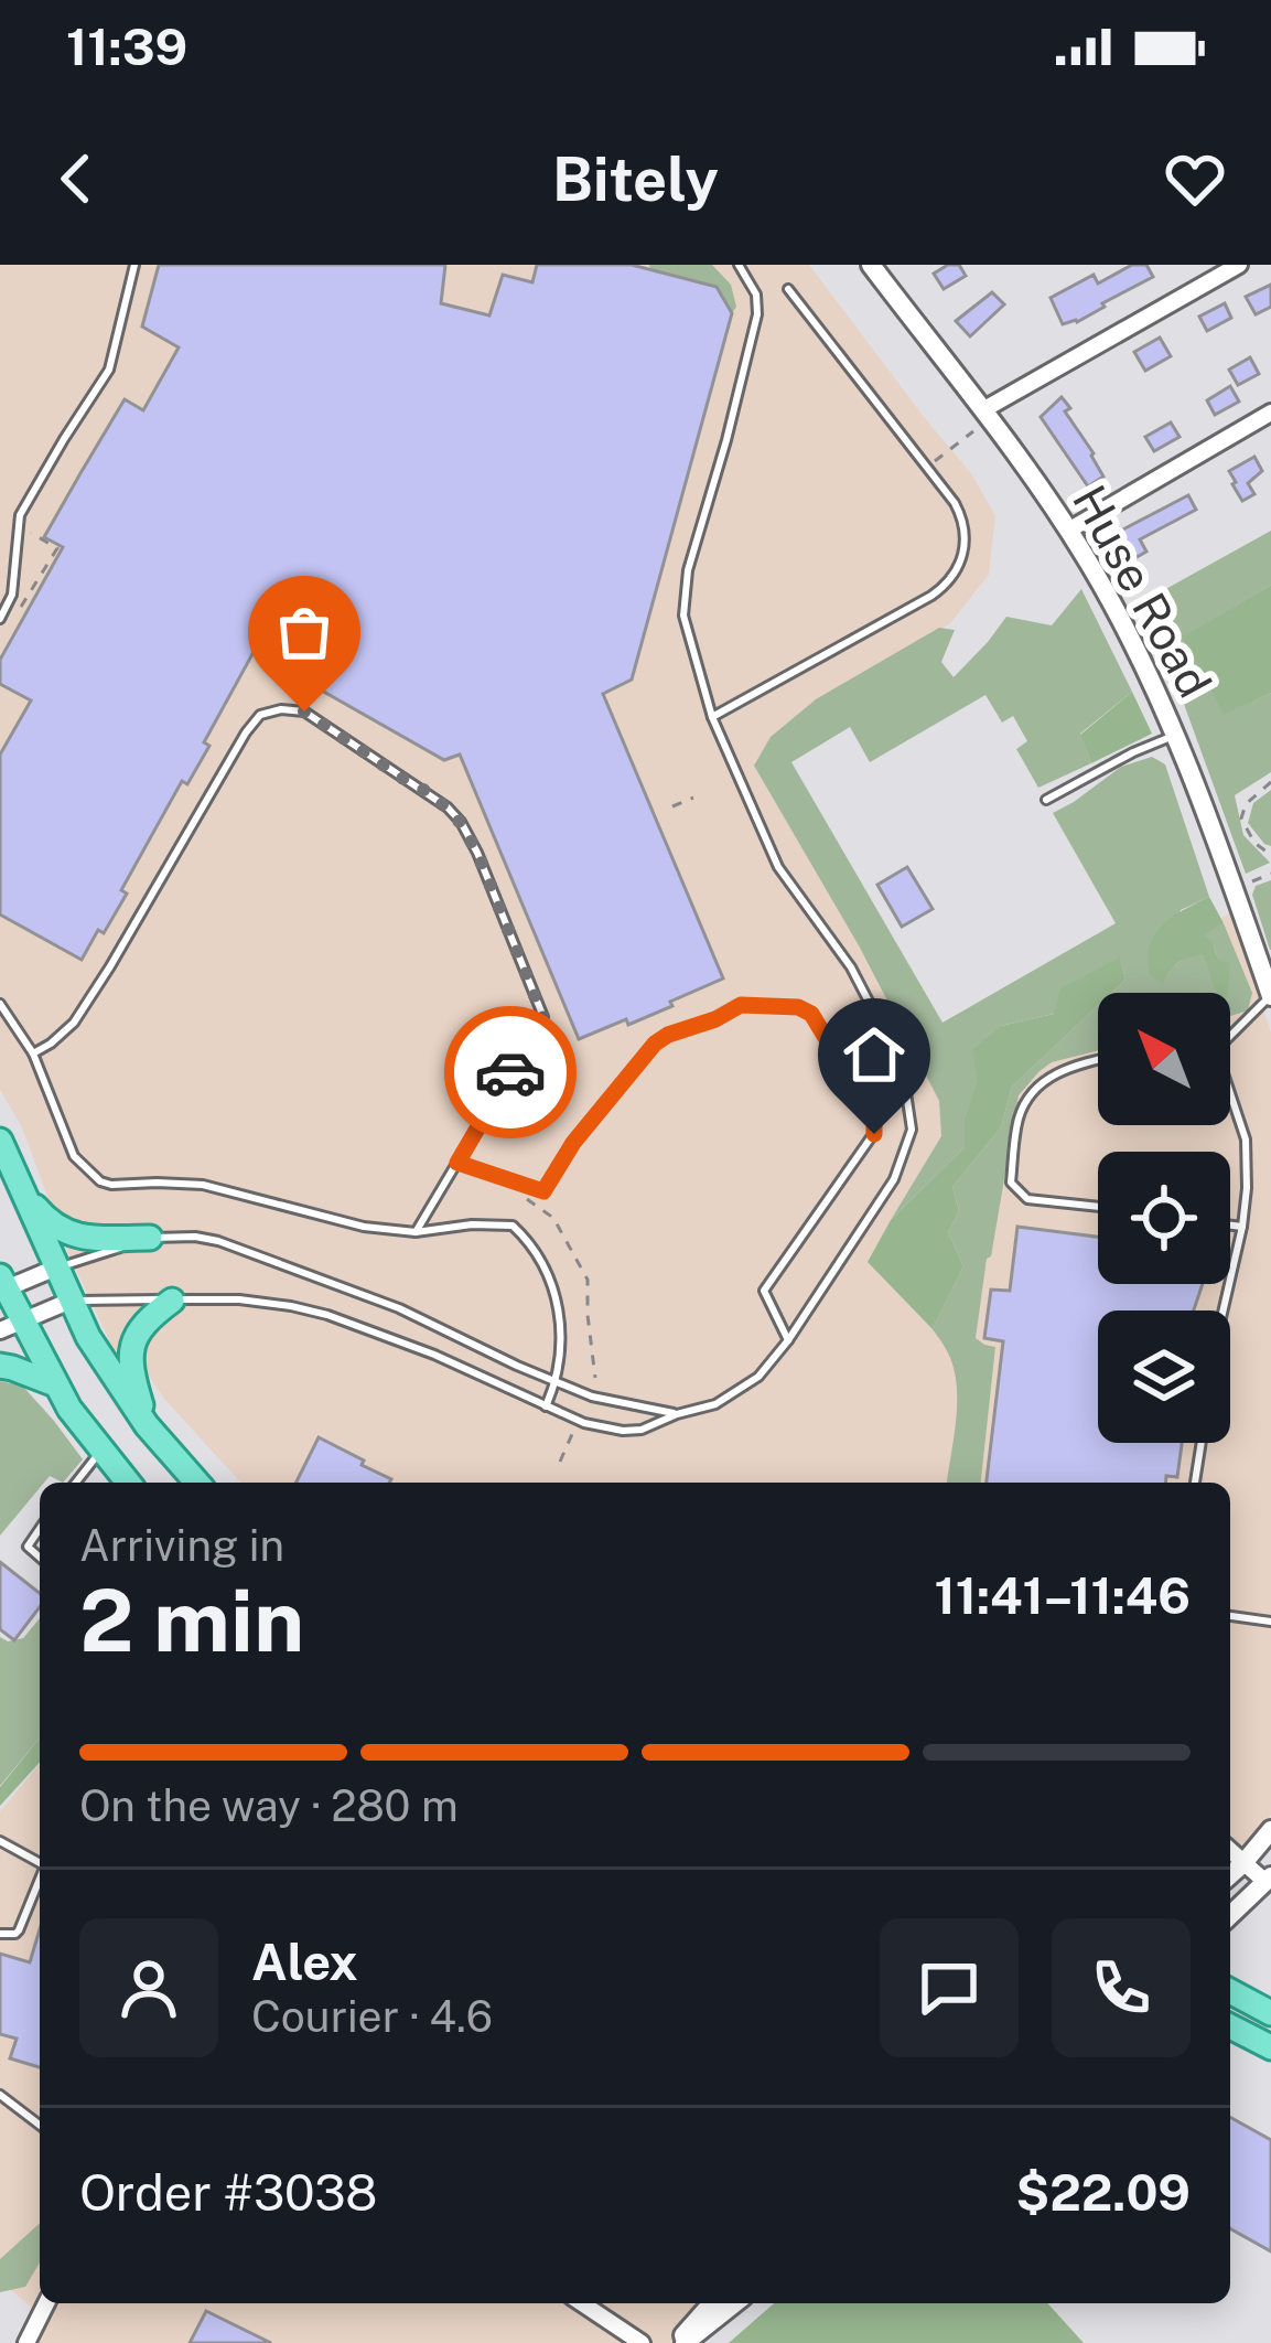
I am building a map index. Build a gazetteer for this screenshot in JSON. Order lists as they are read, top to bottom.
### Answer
{
  "streets": {
    "street": ["Huse Road"]
  },
  "north": "top left",
  "page": {
    "status": "11:39",
    "header": "Bitely",
    "heading": ["2 min", "Arriving in", "11:41–11:46"],
    "panel": [
      "Alex",
      "Courier · 4.6",
      "Order #3038",
      "$22.09"
    ],
    "bar": "On the way · 280 m"
  }
}
